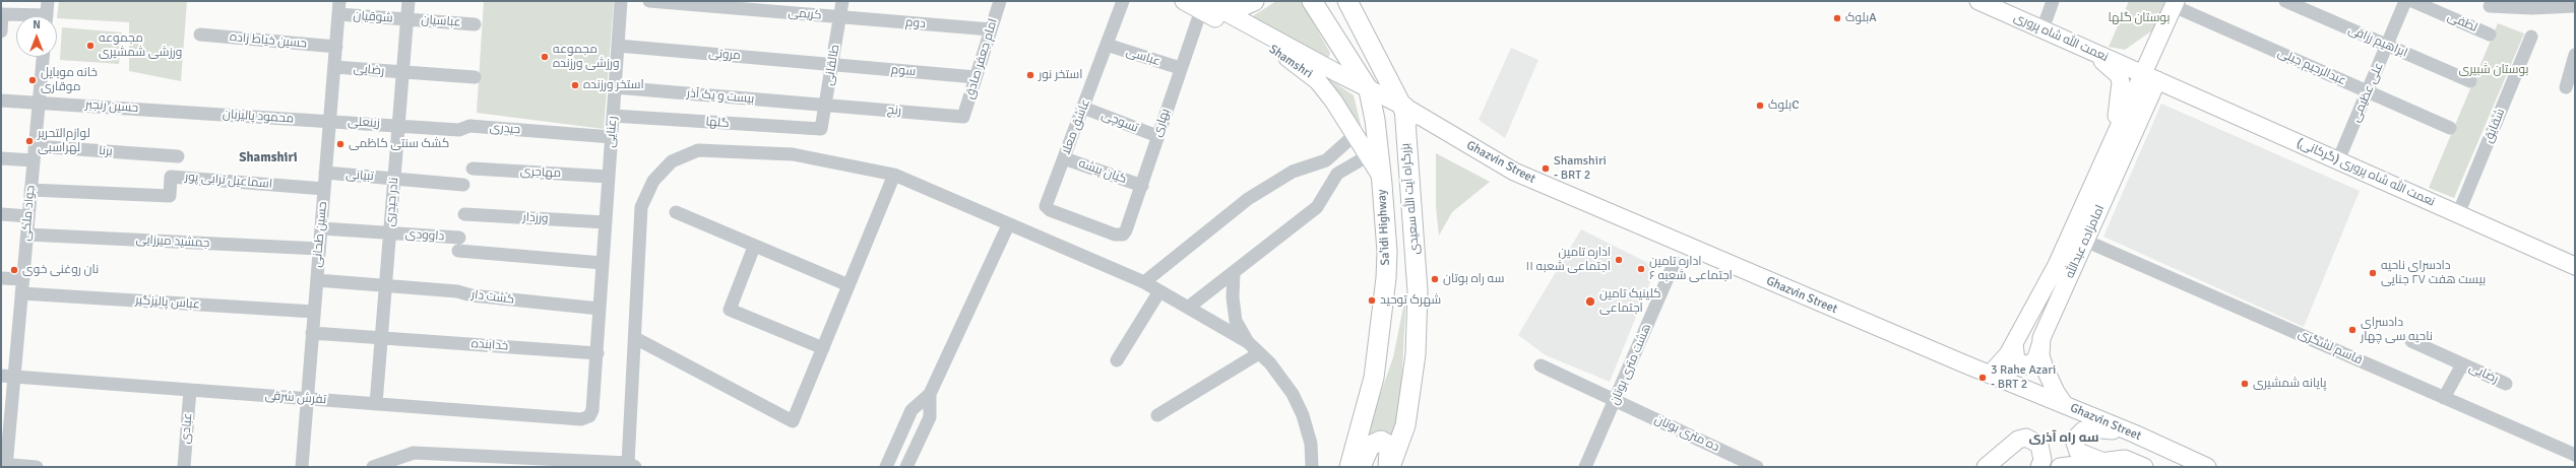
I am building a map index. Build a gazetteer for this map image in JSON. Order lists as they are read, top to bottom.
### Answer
{
  "streets": {
    "highway": ["بزرگراه آیت الله سعیدی", "Sa'idi Highway"],
    "main road": [
      "نعمت الله شاه پروری",
      "Shamshri",
      "Ghazvin Street",
      "نعمت الله شاه پروری (گرکانی)",
      "امامزاده عبدالله"
    ],
    "street": [
      "کریمی",
      "شوقیان",
      "عباسیان",
      "لطفی",
      "دوم",
      "حسین خیاط زاده",
      "ابراهیم رزاقی",
      "مروتی",
      "عباسی",
      "امام جعفر صادق",
      "طالقانی",
      "عبدالرحیم جبلی",
      "رضایی",
      "سوم",
      "علی عظیمی",
      "بیست و یک آذر",
      "حسین رنجبر",
      "رنج",
      "محمود پالیزبان",
      "تسوچی",
      "زینعلی",
      "گلها",
      "بهاری",
      "شقایق",
      "عاشق معلا",
      "حیدری",
      "رعنایی",
      "برنا",
      "کیان پیشه",
      "مهاجری",
      "تبیانی",
      "اسماعیل ترابی پور",
      "نادر حیدری",
      "جواد ملکی",
      "ورزدار",
      "حسین طحانی",
      "داوودی",
      "جمشید میرزایی",
      "کشت دار",
      "عباس پالیزگیر",
      "خدابنده",
      "قاسم لشگری",
      "هشت متری بوتان",
      "تفرش شرقی",
      "عبادی",
      "ده متری بوتان"
    ]
  },
  "crossings": [
    ["کریمی", "دوم"],
    ["کریمی", "طالقانی"],
    ["شوقیان", "عباسیان"],
    ["شوقیان", "نادر حیدری"],
    ["شوقیان", "حسین طحانی"],
    ["عباسیان", "نادر حیدری"],
    ["دوم", "امام جعفر صادق"],
    ["دوم", "طالقانی"],
    ["نعمت الله شاه پروری", "نعمت الله شاه پروری (گرکانی)"],
    ["نعمت الله شاه پروری", "امامزاده عبدالله"],
    ["حسین خیاط زاده", "حسین طحانی"],
    ["ابراهیم رزاقی", "علی عظیمی"],
    ["مروتی", "طالقانی"],
    ["مروتی", "سوم"],
    ["مروتی", "رعنایی"],
    ["عباسی", "بهاری"],
    ["عباسی", "عاشق معلا"],
    ["امام جعفر صادق", "سوم"],
    ["امام جعفر صادق", "رنج"],
    ["Shamshri", "بهاری"],
    ["Shamshri", "Ghazvin Street"],
    ["Shamshri", "بزرگراه آیت الله سعیدی"],
    ["Shamshri", "Sa'idi Highway"],
    ["طالقانی", "سوم"],
    ["طالقانی", "بیست و یک آذر"],
    ["طالقانی", "رنج"],
    ["طالقانی", "گلها"],
    ["عبدالرحیم جبلی", "علی عظیمی"],
    ["رضایی", "نادر حیدری"],
    ["رضایی", "حسین طحانی"],
    ["رضایی", "قاسم لشگری"],
    ["علی عظیمی", "نعمت الله شاه پروری (گرکانی)"],
    ["بیست و یک آذر", "رنج"],
    ["بیست و یک آذر", "رعنایی"],
    ["حسین رنجبر", "محمود پالیزبان"],
    ["حسین رنجبر", "جواد ملکی"],
    ["محمود پالیزبان", "زینعلی"],
    ["محمود پالیزبان", "حسین طحانی"],
    ["تسوچی", "بهاری"],
    ["تسوچی", "عاشق معلا"],
    ["زینعلی", "حیدری"],
    ["زینعلی", "نادر حیدری"],
    ["زینعلی", "حسین طحانی"],
    ["گلها", "رعنایی"],
    ["بهاری", "عاشق معلا"],
    ["بهاری", "کیان پیشه"],
    ["شقایق", "نعمت الله شاه پروری (گرکانی)"],
    ["عاشق معلا", "کیان پیشه"],
    ["حیدری", "رعنایی"],
    ["حیدری", "نادر حیدری"],
    ["رعنایی", "مهاجری"],
    ["رعنایی", "ورزدار"],
    ["رعنایی", "داوودی"],
    ["رعنایی", "کشت دار"],
    ["رعنایی", "خدابنده"],
    ["رعنایی", "تفرش شرقی"],
    ["برنا", "جواد ملکی"],
    ["Ghazvin Street", "بزرگراه آیت الله سعیدی"],
    ["Ghazvin Street", "امامزاده عبدالله"],
    ["نعمت الله شاه پروری (گرکانی)", "امامزاده عبدالله"],
    ["تبیانی", "نادر حیدری"],
    ["تبیانی", "حسین طحانی"],
    ["اسماعیل ترابی پور", "جواد ملکی"],
    ["اسماعیل ترابی پور", "حسین طحانی"],
    ["نادر حیدری", "داوودی"],
    ["نادر حیدری", "کشت دار"],
    ["نادر حیدری", "خدابنده"],
    ["نادر حیدری", "تفرش شرقی"],
    ["جواد ملکی", "جمشید میرزایی"],
    ["جواد ملکی", "عباس پالیزگیر"],
    ["جواد ملکی", "تفرش شرقی"],
    ["حسین طحانی", "داوودی"],
    ["حسین طحانی", "جمشید میرزایی"],
    ["حسین طحانی", "کشت دار"],
    ["حسین طحانی", "عباس پالیزگیر"],
    ["حسین طحانی", "خدابنده"],
    ["حسین طحانی", "تفرش شرقی"],
    ["امامزاده عبدالله", "قاسم لشگری"],
    ["هشت متری بوتان", "ده متری بوتان"],
    ["تفرش شرقی", "عبادی"]
  ],
  "districts": ["Shamshiri", "سه راه آذری"],
  "parks": ["بوستان گلها", "بوستان شبیری"],
  "places": [
    "بلوکA",
    "مجموعه ورزشی شمشیری",
    "مجموعه ورزشی ورزنده",
    "استخر نور",
    "خانه موبایل موقاری",
    "استخر ورزنده",
    "بلوکC",
    "لوازم‌التحریر لهراسبی",
    "کشک سنتی کاظمی",
    "Shamshiri - BRT 2",
    "اداره تامین اجتماعی شعبه ۱۱",
    "اداره تامین اجتماعی شعبه ۶",
    "نان روغنی خوی",
    "دادسرای ناحیه بیست هفت ۲۷ جنایی",
    "سه راه بوتان",
    "شهرک توحید",
    "کلینیک تامین اجتماعی",
    "دادسرای ناحیه سی چهار",
    "3 Rahe Azari - BRT 2",
    "پایانه شمشیری"
  ],
  "north": "top"
}
